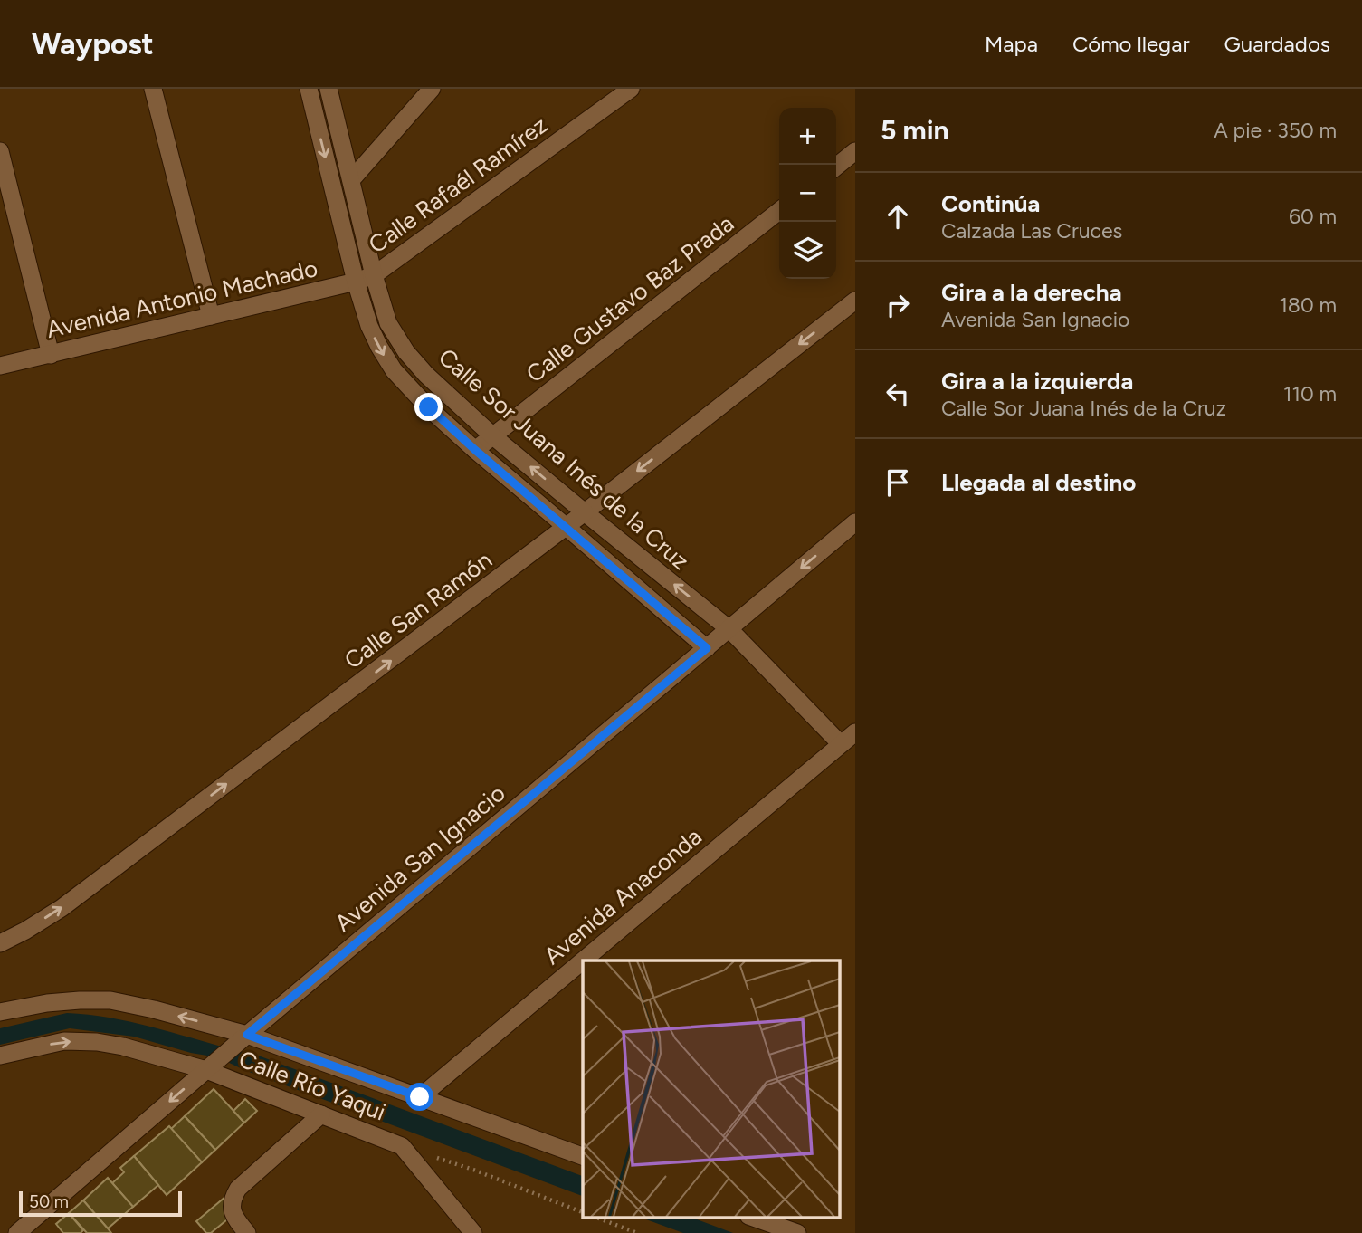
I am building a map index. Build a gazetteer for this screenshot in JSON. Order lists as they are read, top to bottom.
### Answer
{
  "streets": {
    "street": [
      "Calle Rafaél Ramírez",
      "Avenida Antonio Machado",
      "Calle Gustavo Baz Prada",
      "Calle Sor Juana Inés de la Cruz",
      "Calle San Ramón",
      "Avenida San Ignacio",
      "Avenida Anaconda",
      "Calle Río Yaqui"
    ]
  },
  "crossings": [
    ["Calle Rafaél Ramírez", "Avenida Antonio Machado"],
    ["Calle Rafaél Ramírez", "Calle Sor Juana Inés de la Cruz"],
    ["Avenida Antonio Machado", "Calle Sor Juana Inés de la Cruz"],
    ["Calle Gustavo Baz Prada", "Calle Sor Juana Inés de la Cruz"],
    ["Calle Sor Juana Inés de la Cruz", "Calle San Ramón"],
    ["Calle Sor Juana Inés de la Cruz", "Avenida San Ignacio"],
    ["Calle Sor Juana Inés de la Cruz", "Avenida Anaconda"],
    ["Avenida San Ignacio", "Calle Río Yaqui"]
  ],
  "one_way": ["Avenida San Ignacio"],
  "scale_bar": "50 m",
  "page": {
    "header": "Waypost",
    "nav": ["Mapa", "Cómo llegar", "Guardados"],
    "heading": ["5 min", "A pie · 350 m"],
    "map_buttons": ["+", "−"],
    "list": [
      ["Continúa", "Calzada Las Cruces", "60 m"],
      ["Gira a la derecha", "Avenida San Ignacio", "180 m"],
      ["Gira a la izquierda", "Calle Sor Juana Inés de la Cruz", "110 m"],
      "Llegada al destino"
    ],
    "scale": "50 m"
  }
}
